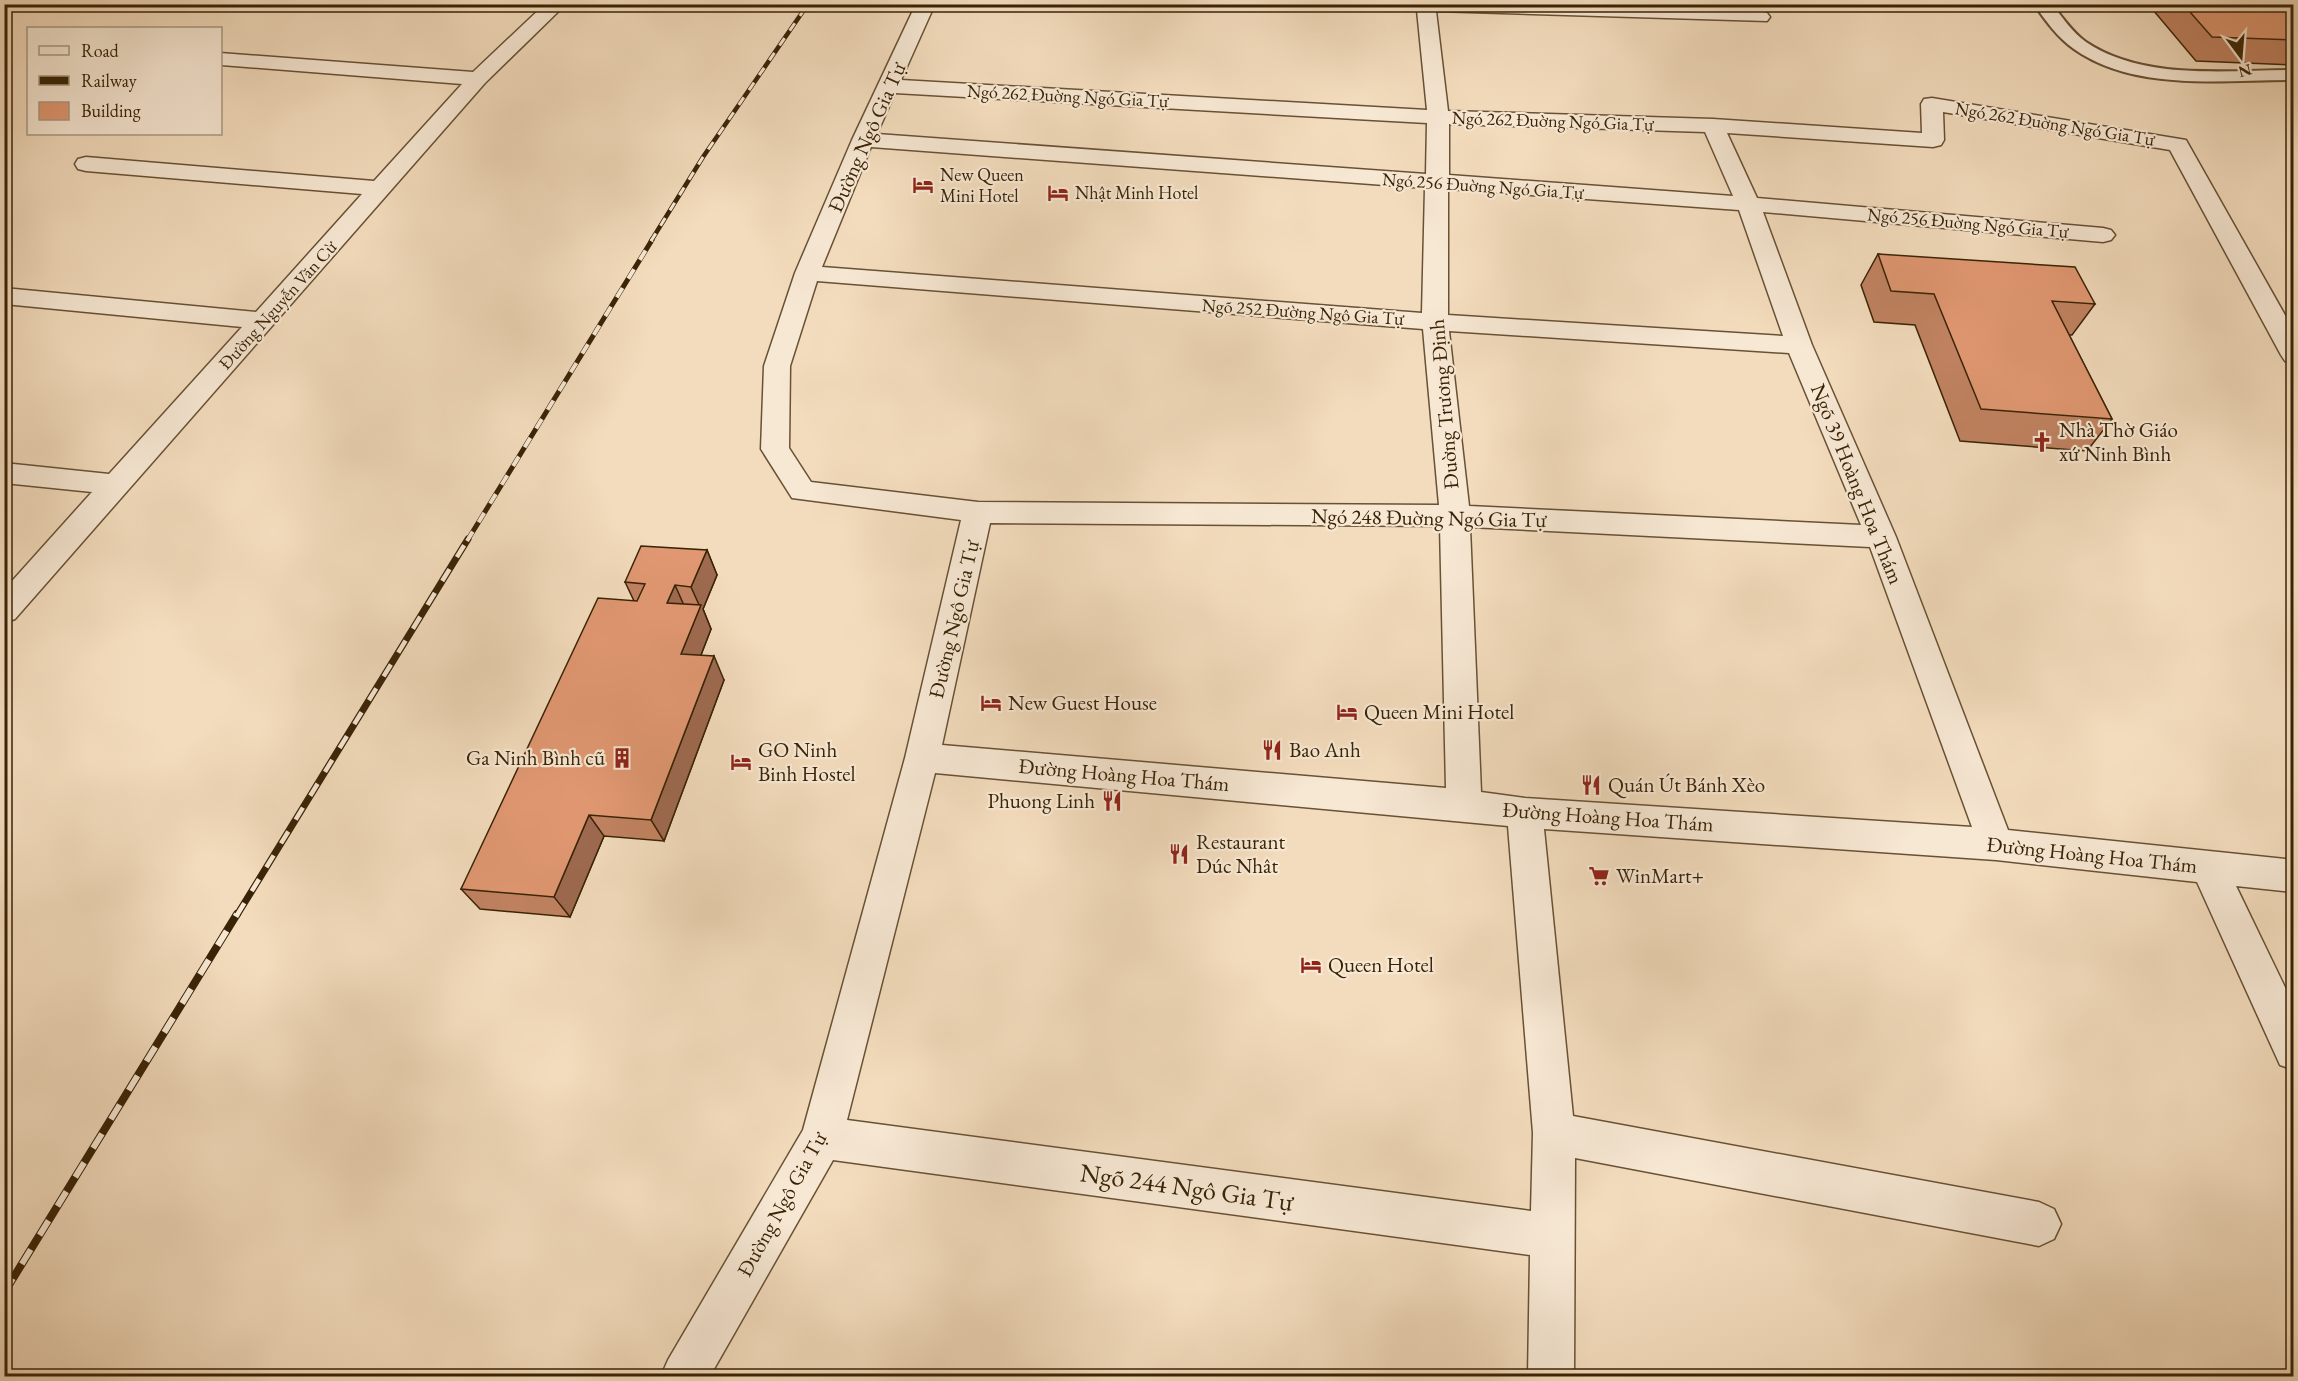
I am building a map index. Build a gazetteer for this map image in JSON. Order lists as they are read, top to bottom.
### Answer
{
  "streets": {
    "street": [
      "Ngó 262 Đuờng Ngó Gia Tự",
      "Đường Ngô Gia Tự",
      "Ngó 256 Đuờng Ngó Gia Tự",
      "Đường Nguyễn Văn Cừ",
      "Ngõ 252 Đường Ngô Gia Tự",
      "Đuờng Trương Định",
      "Ngõ 39 Hoàng Hoa Thám",
      "Ngó 248 Đuờng Ngó Gia Tự",
      "Đường Hoàng Hoa Thám",
      "Ngõ 244 Ngô Gia Tự"
    ]
  },
  "crossings": [
    ["Ngó 262 Đuờng Ngó Gia Tự", "Đường Ngô Gia Tự"],
    ["Ngó 262 Đuờng Ngó Gia Tự", "Đuờng Trương Định"],
    ["Ngó 262 Đuờng Ngó Gia Tự", "Ngõ 39 Hoàng Hoa Thám"],
    ["Đường Ngô Gia Tự", "Ngó 256 Đuờng Ngó Gia Tự"],
    ["Đường Ngô Gia Tự", "Ngõ 252 Đường Ngô Gia Tự"],
    ["Đường Ngô Gia Tự", "Ngó 248 Đuờng Ngó Gia Tự"],
    ["Đường Ngô Gia Tự", "Đường Hoàng Hoa Thám"],
    ["Đường Ngô Gia Tự", "Ngõ 244 Ngô Gia Tự"],
    ["Ngó 256 Đuờng Ngó Gia Tự", "Đuờng Trương Định"],
    ["Ngó 256 Đuờng Ngó Gia Tự", "Ngõ 39 Hoàng Hoa Thám"],
    ["Ngõ 252 Đường Ngô Gia Tự", "Đuờng Trương Định"],
    ["Ngõ 252 Đường Ngô Gia Tự", "Ngõ 39 Hoàng Hoa Thám"],
    ["Đuờng Trương Định", "Ngó 248 Đuờng Ngó Gia Tự"],
    ["Đuờng Trương Định", "Đường Hoàng Hoa Thám"],
    ["Ngõ 39 Hoàng Hoa Thám", "Ngó 248 Đuờng Ngó Gia Tự"],
    ["Ngõ 39 Hoàng Hoa Thám", "Đường Hoàng Hoa Thám"]
  ],
  "places": {
    "hotel": [
      "New Queen Mini Hotel",
      "Nhật Minh Hotel",
      "New Guest House",
      "Queen Mini Hotel",
      "GO Ninh Binh Hostel",
      "Queen Hotel"
    ],
    "church": ["Nhà Thờ Giáo xứ Ninh Bình"],
    "restaurant": [
      "Bao Anh",
      "Quán Út Bánh Xèo",
      "Phuong Linh",
      "Restaurant Dúc Nhât"
    ],
    "building": ["Ga Ninh Bình cũ"],
    "supermarket": ["WinMart+"]
  },
  "legend": ["Road", "Railway", "Building"],
  "north": "bottom"
}
